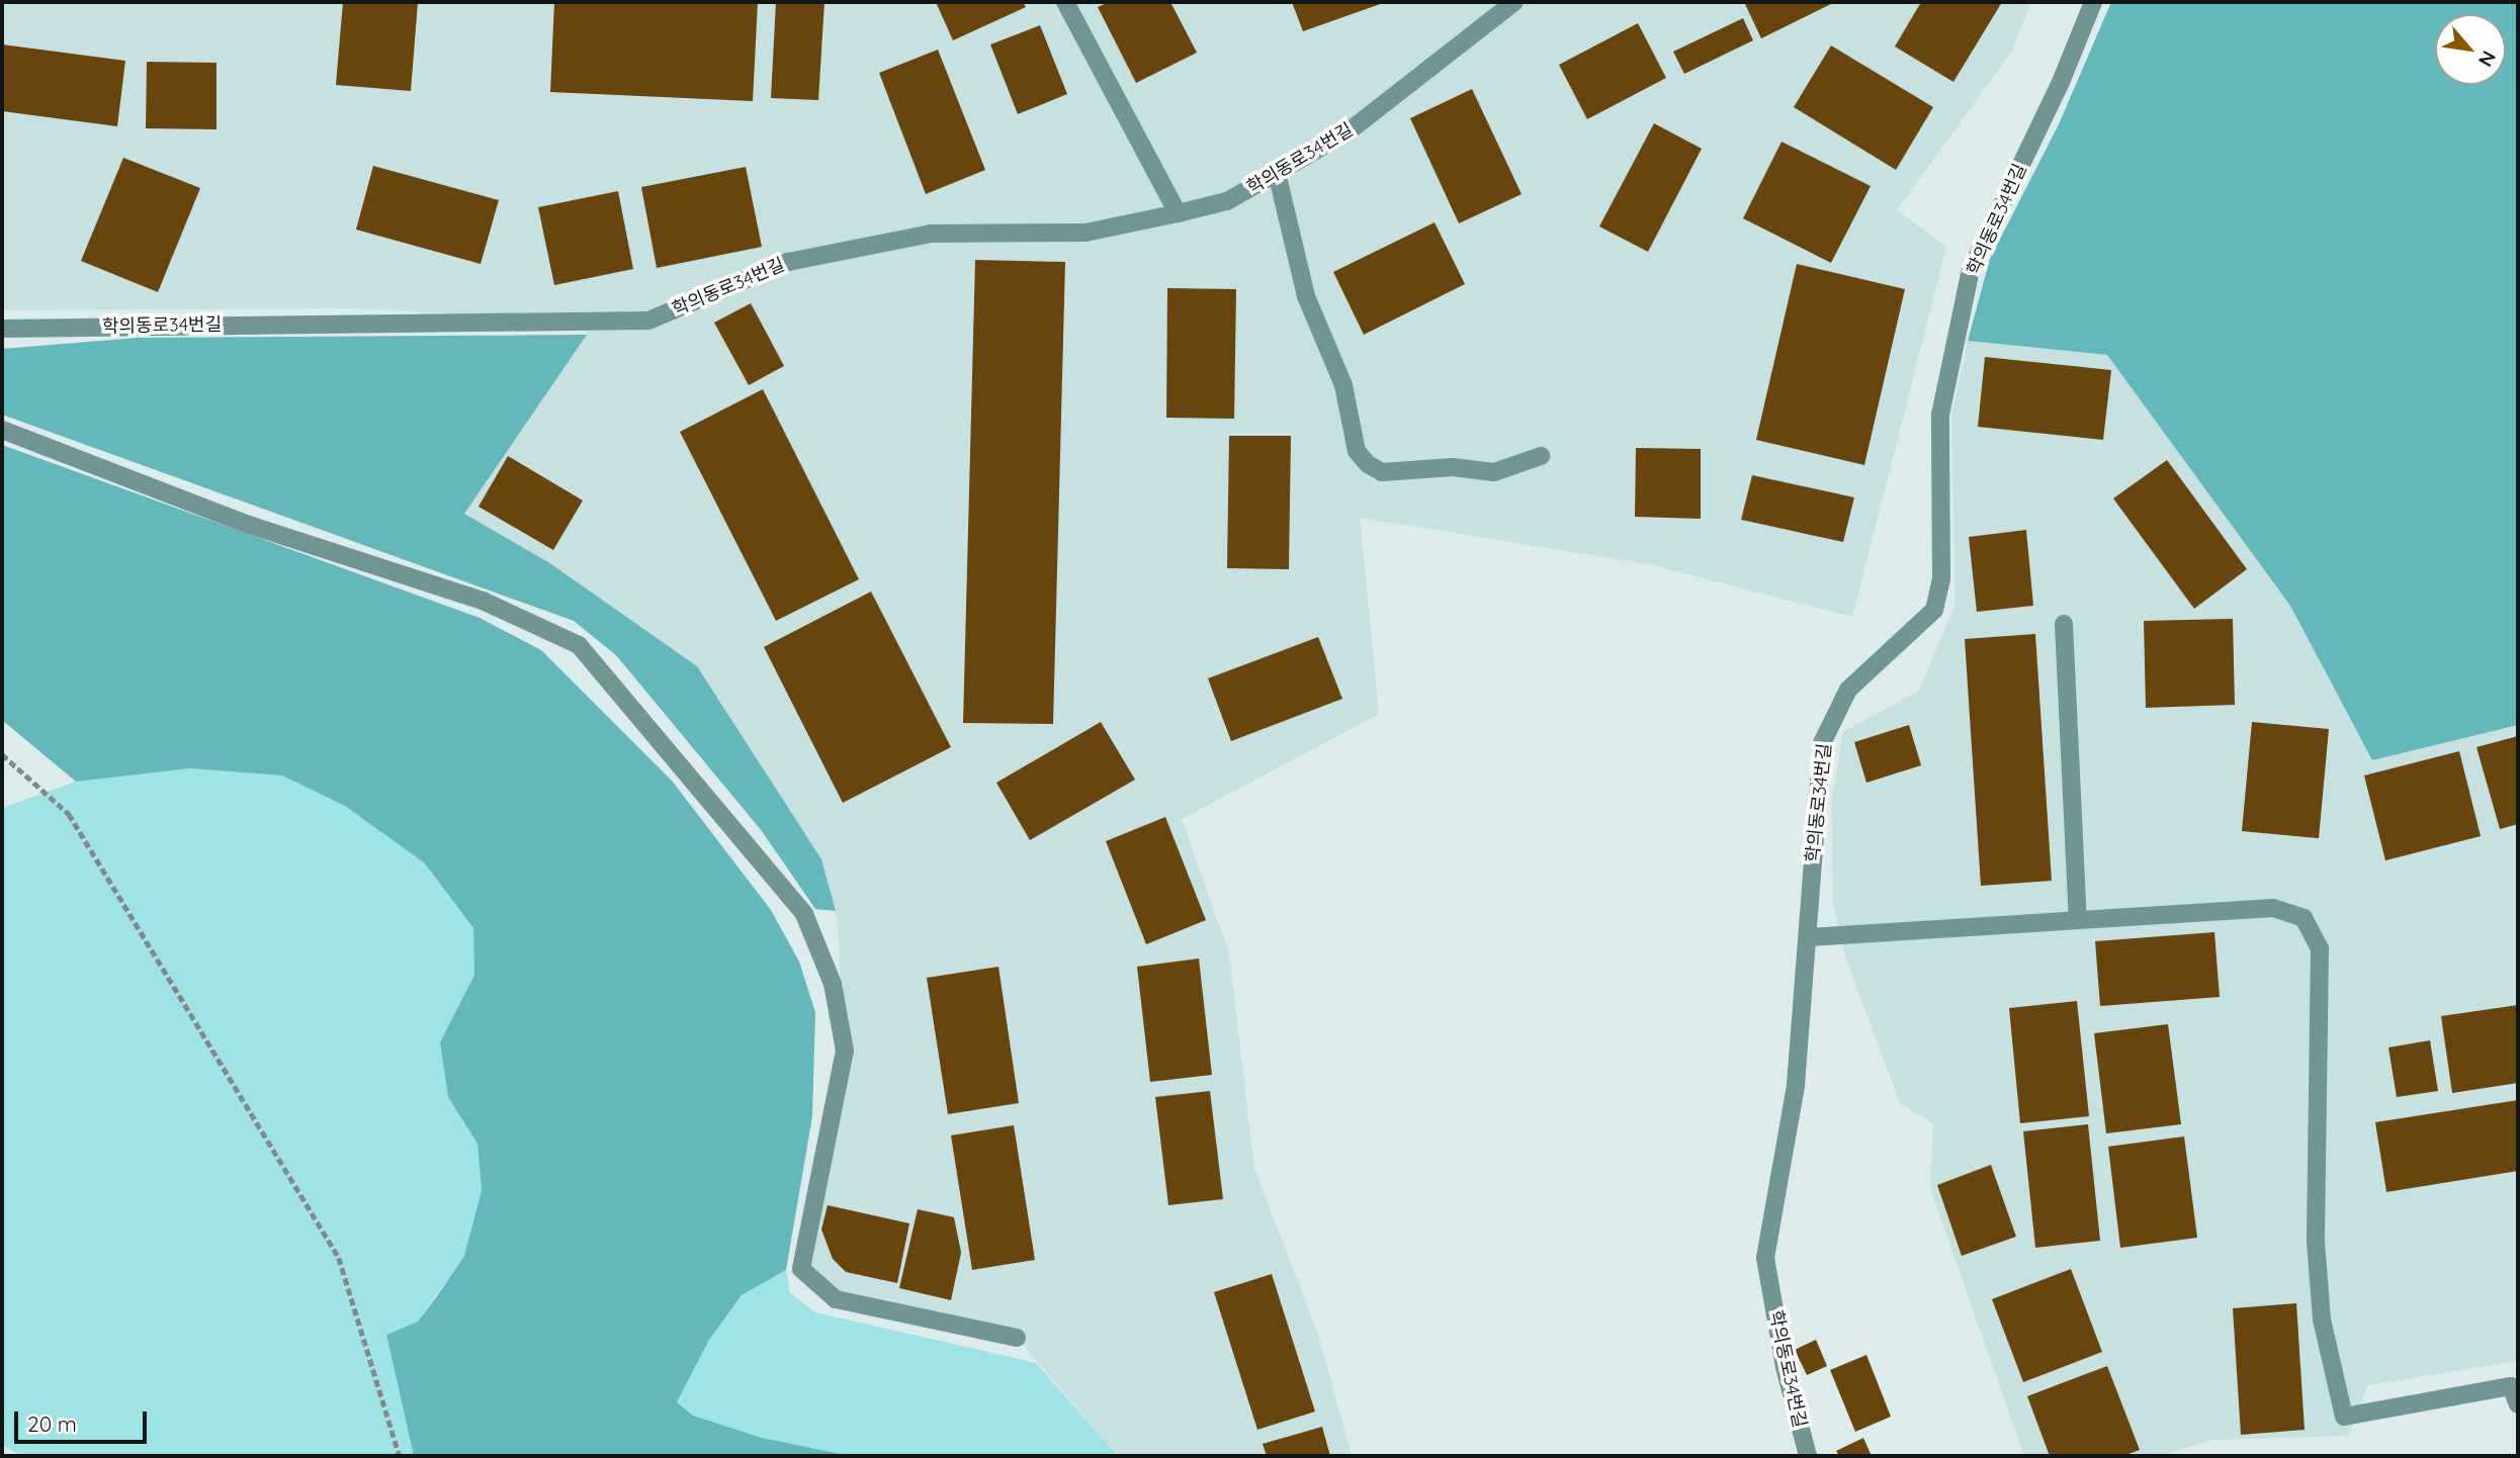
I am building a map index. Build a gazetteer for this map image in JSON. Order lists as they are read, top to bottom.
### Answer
{
  "streets": {
    "street": ["학의동로34번길"]
  },
  "scale_bar": "20 m",
  "north": "bottom right"
}
